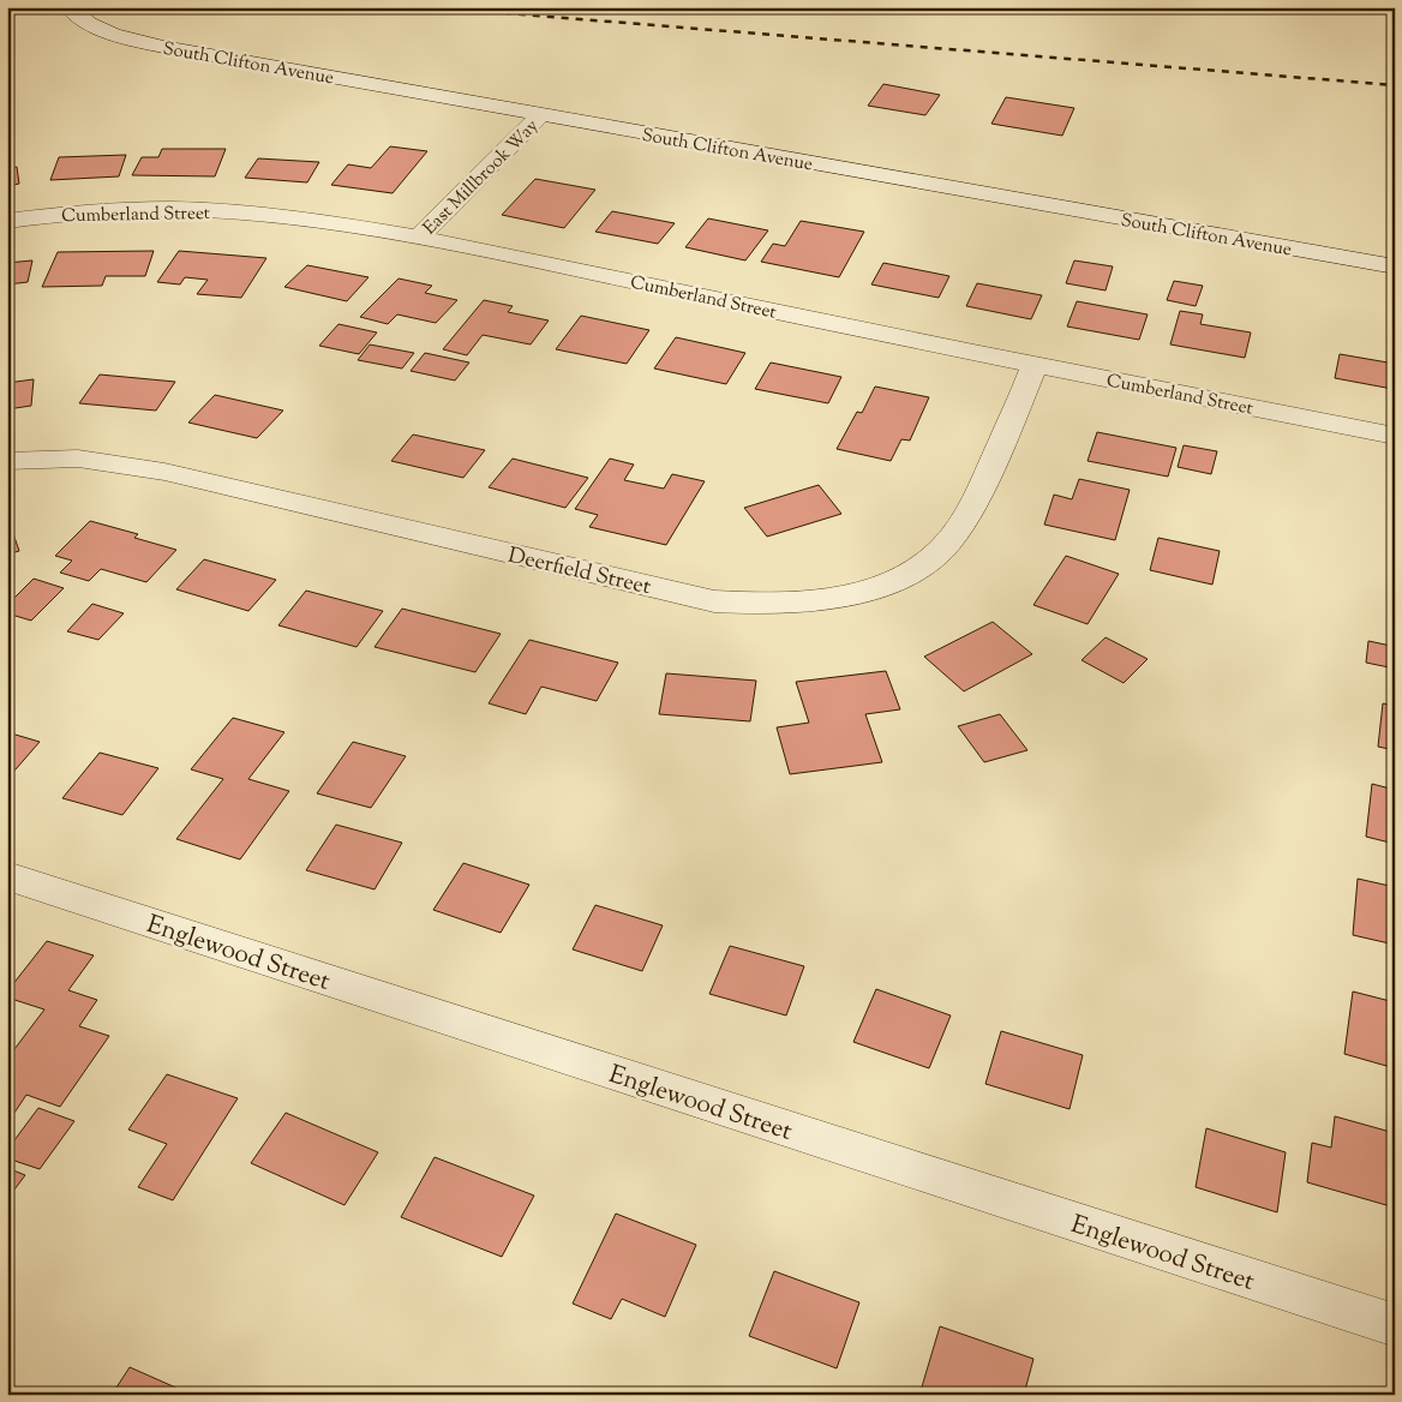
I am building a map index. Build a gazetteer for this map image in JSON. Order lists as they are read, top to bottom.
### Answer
{
  "streets": {
    "street": [
      "South Clifton Avenue",
      "East Millbrook Way",
      "Cumberland Street",
      "Deerfield Street",
      "Englewood Street"
    ]
  },
  "crossings": [
    ["South Clifton Avenue", "East Millbrook Way"],
    ["East Millbrook Way", "Cumberland Street"],
    ["Cumberland Street", "Deerfield Street"]
  ]
}
